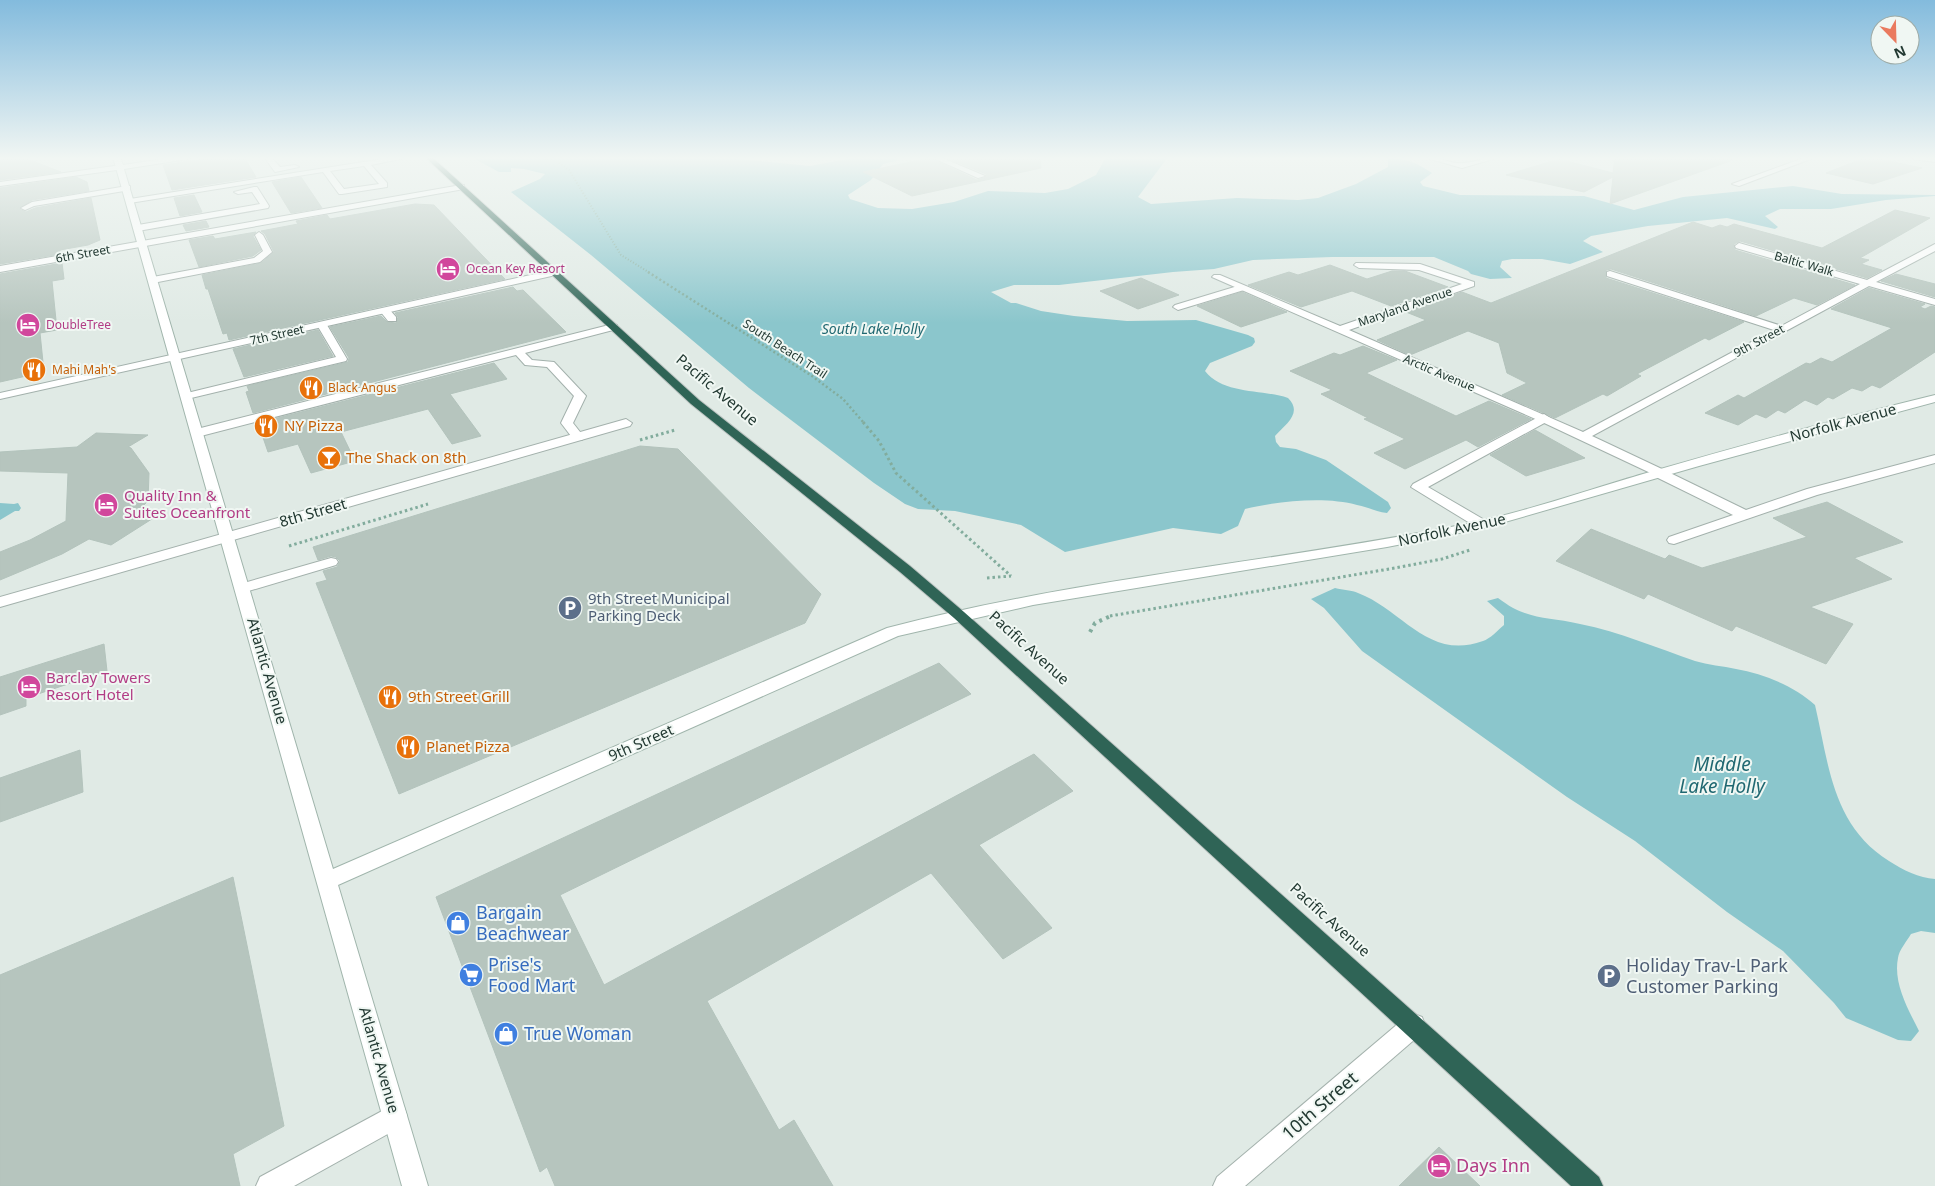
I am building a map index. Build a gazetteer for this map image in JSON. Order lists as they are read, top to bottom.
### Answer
{
  "streets": {
    "highway": ["Pacific Avenue"],
    "street": [
      "6th Street",
      "Baltic Walk",
      "Maryland Avenue",
      "7th Street",
      "9th Street",
      "Arctic Avenue",
      "Norfolk Avenue",
      "8th Street",
      "Atlantic Avenue",
      "10th Street"
    ],
    "path": ["South Beach Trail"]
  },
  "crossings": [
    ["6th Street", "Atlantic Avenue"],
    ["Baltic Walk", "9th Street"],
    ["Maryland Avenue", "Arctic Avenue"],
    ["7th Street", "Pacific Avenue"],
    ["7th Street", "Atlantic Avenue"],
    ["9th Street", "Arctic Avenue"],
    ["9th Street", "Pacific Avenue"],
    ["9th Street", "Norfolk Avenue"],
    ["9th Street", "Atlantic Avenue"],
    ["Arctic Avenue", "Norfolk Avenue"],
    ["Pacific Avenue", "Norfolk Avenue"],
    ["Pacific Avenue", "10th Street"],
    ["8th Street", "Atlantic Avenue"]
  ],
  "water": ["South Lake Holly", "Middle Lake Holly"],
  "places": {
    "hotel": [
      "Ocean Key Resort",
      "DoubleTree",
      "Quality Inn & Suites Oceanfront",
      "Barclay Towers Resort Hotel",
      "Days Inn"
    ],
    "restaurant": [
      "Mahi Mah's",
      "Black Angus",
      "NY Pizza",
      "9th Street Grill",
      "Planet Pizza"
    ],
    "bar": ["The Shack on 8th"],
    "parking": ["9th Street Municipal Parking Deck", "Holiday Trav-L Park Customer Parking"],
    "shop": ["Bargain Beachwear", "True Woman"],
    "supermarket": ["Prise's Food Mart"]
  },
  "north": "bottom right"
}
